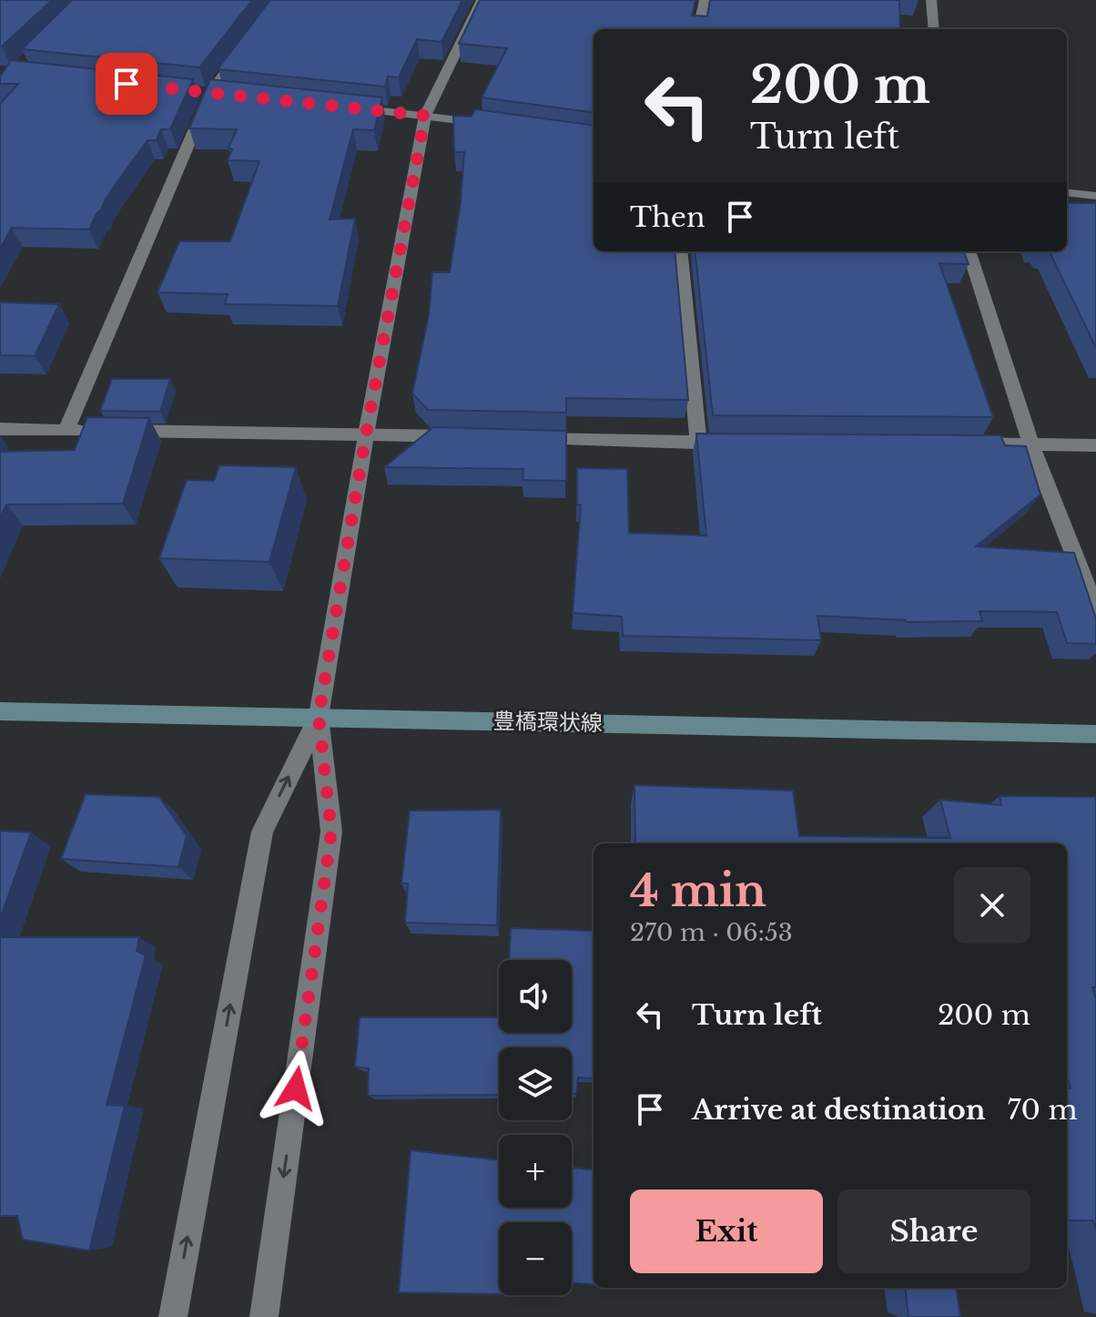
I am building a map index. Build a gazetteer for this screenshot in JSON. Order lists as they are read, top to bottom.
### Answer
{
  "streets": {
    "main road": ["豊橋環状線"]
  },
  "page": {
    "turn": ["200 m", "Turn left"],
    "then": "Then",
    "heading": ["4 min", "270 m · 06:53"],
    "map_buttons": ["+", "−"],
    "list": [
      {
        "name": "Turn left",
        "value": "200 m"
      },
      {
        "name": "Arrive at destination",
        "value": "70 m"
      }
    ],
    "buttons": ["Exit", "Share"]
  }
}
